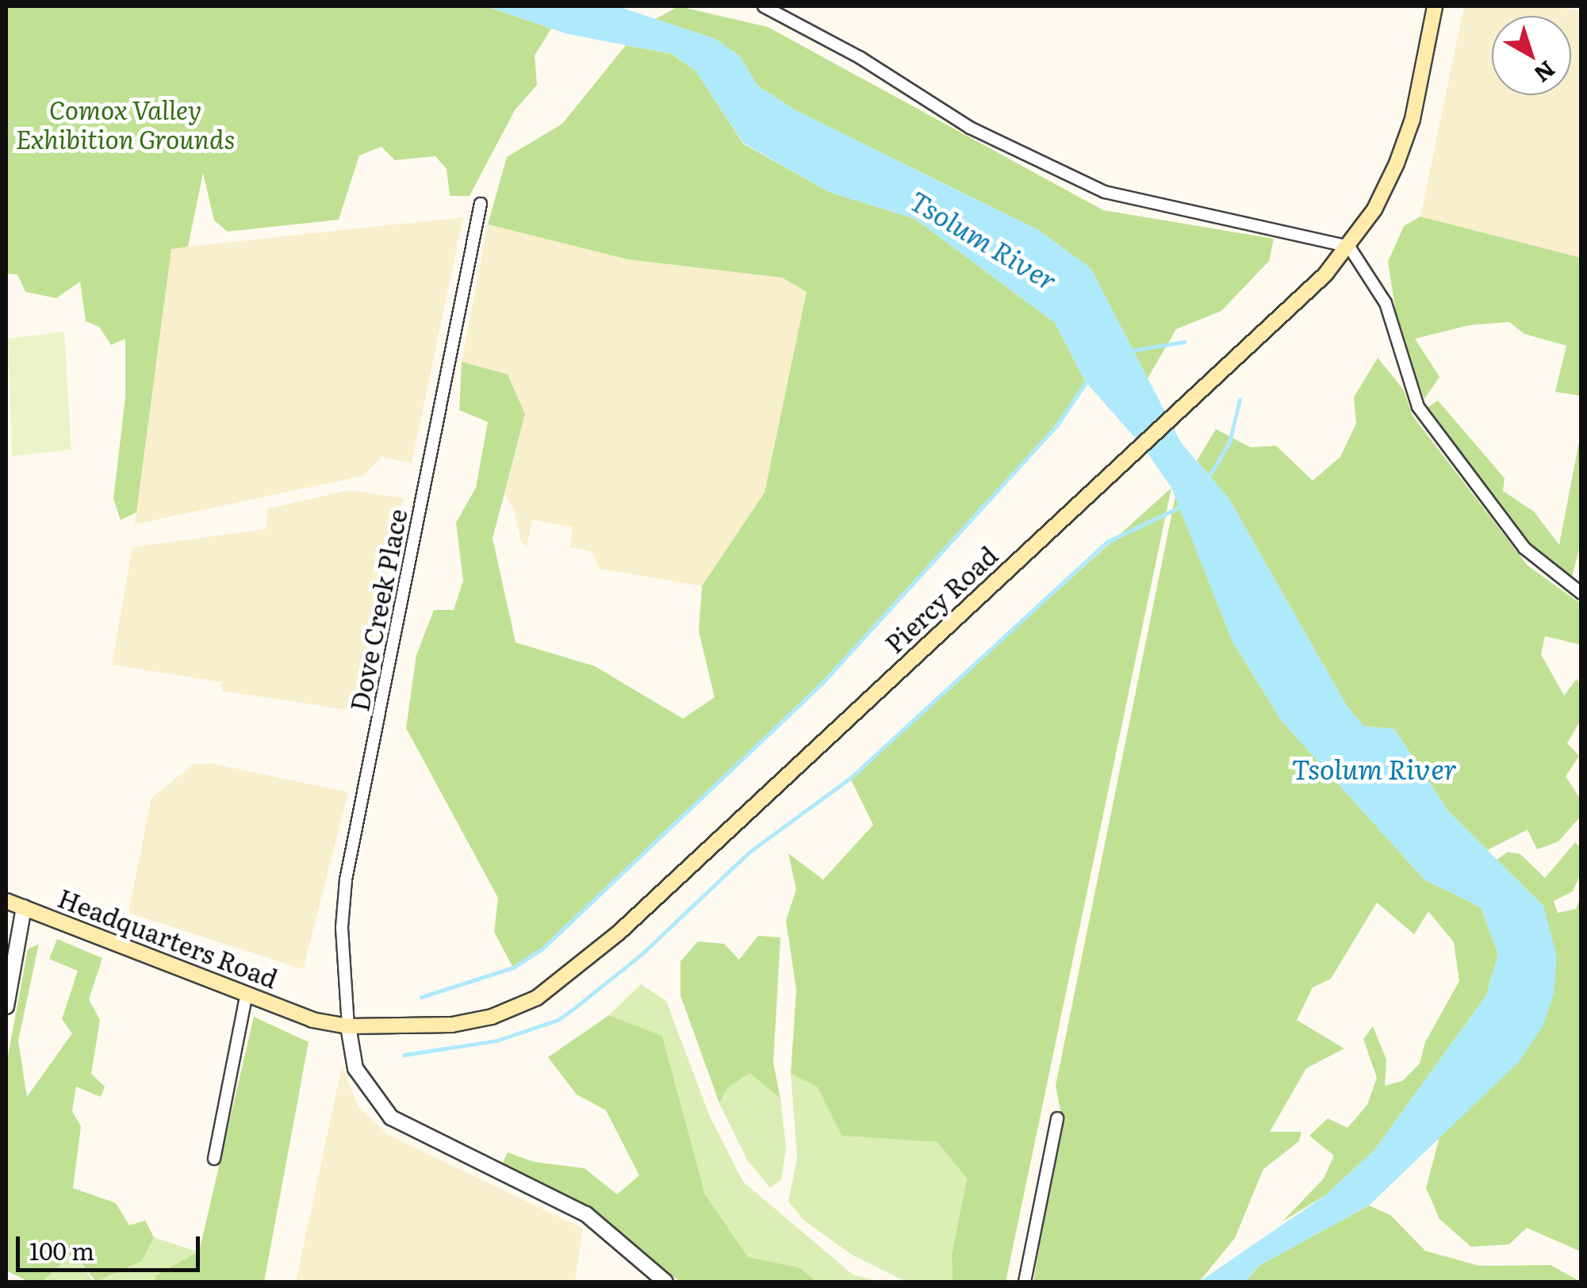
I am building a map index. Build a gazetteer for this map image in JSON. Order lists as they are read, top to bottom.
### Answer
{
  "streets": {
    "main road": ["Piercy Road", "Headquarters Road"],
    "street": ["Dove Creek Place"]
  },
  "crossings": [
    ["Piercy Road", "Dove Creek Place"],
    ["Piercy Road", "Headquarters Road"]
  ],
  "water": ["Tsolum River"],
  "parks": ["Comox Valley Exhibition Grounds"],
  "scale_bar": "100 m",
  "north": "bottom right"
}
